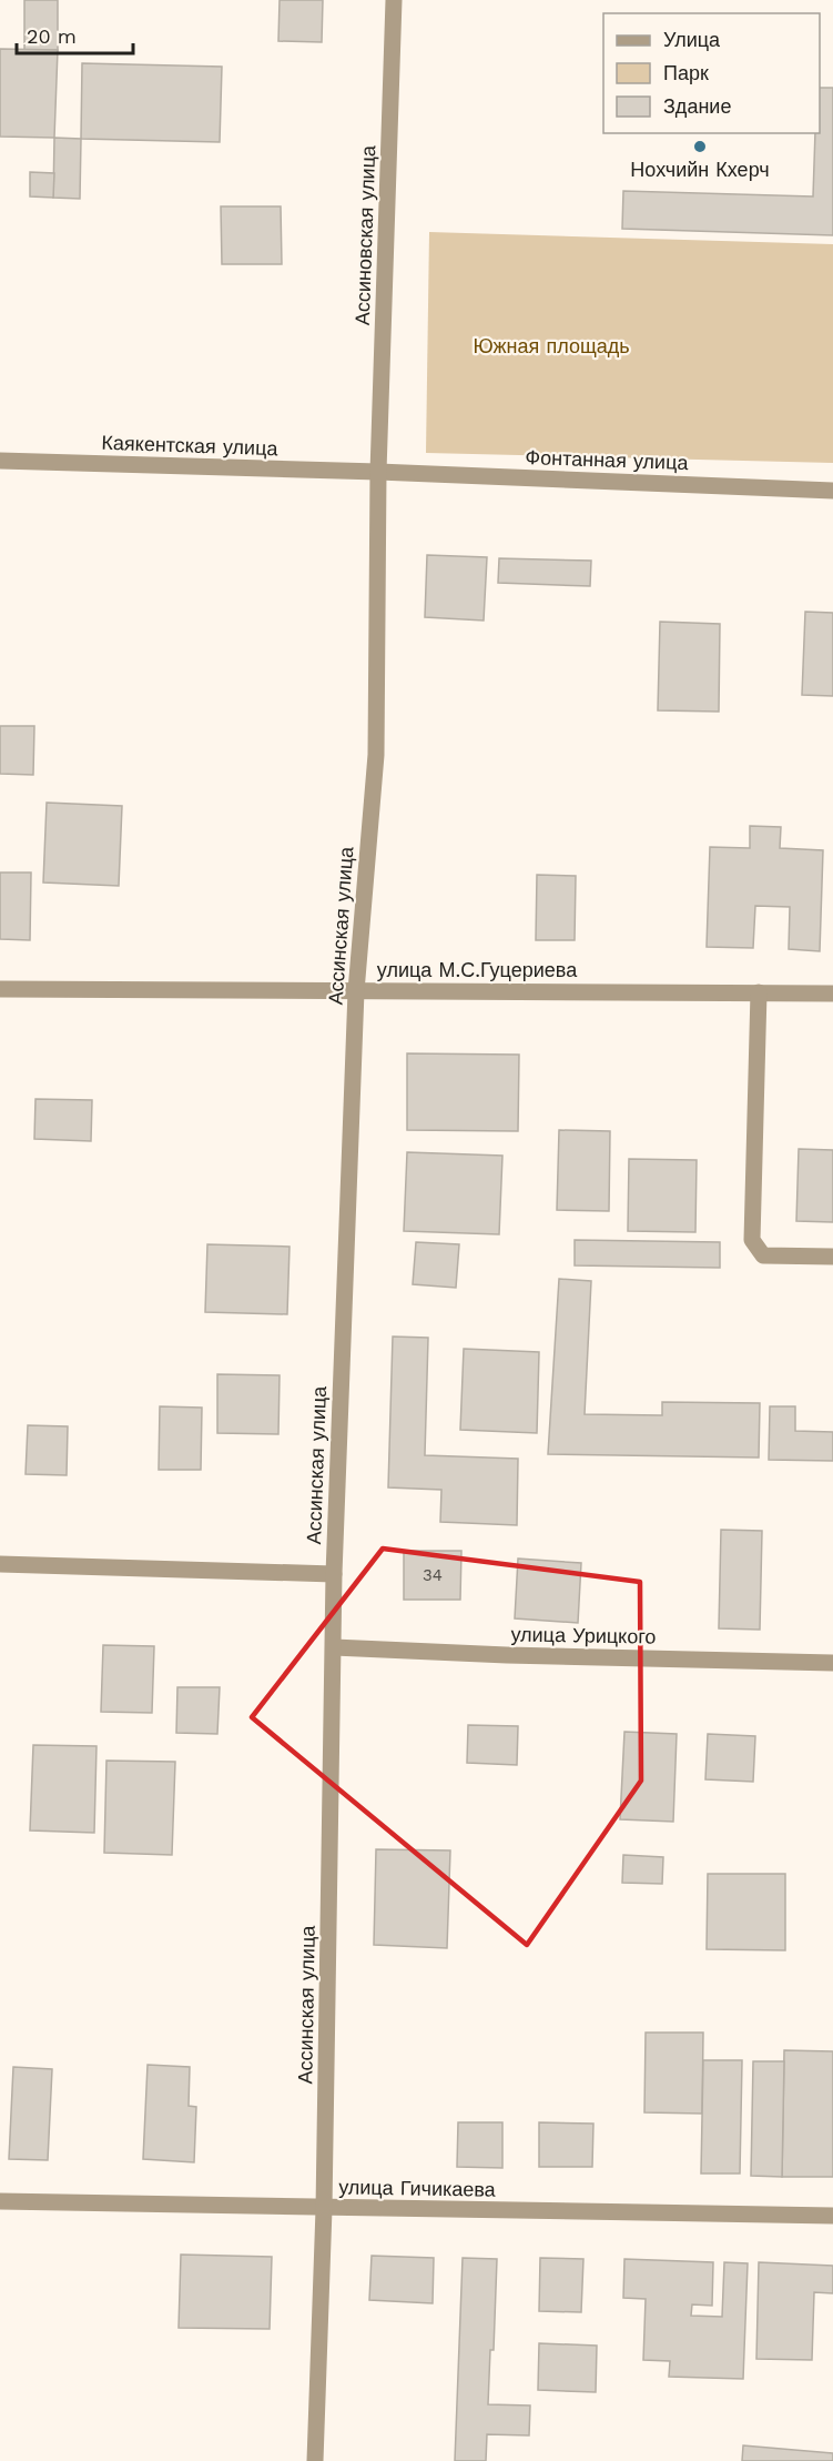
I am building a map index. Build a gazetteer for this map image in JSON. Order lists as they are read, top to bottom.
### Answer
{
  "streets": {
    "street": [
      "Ассиновская улица",
      "Каякентская улица",
      "Фонтанная улица",
      "Ассинская улица",
      "улица М.С.Гуцериева",
      "улица Урицкого",
      "улица Гичикаева"
    ]
  },
  "crossings": [
    ["Ассиновская улица", "Каякентская улица"],
    ["Ассиновская улица", "Фонтанная улица"],
    ["Ассиновская улица", "Ассинская улица"],
    ["Каякентская улица", "Фонтанная улица"],
    ["Каякентская улица", "Ассинская улица"],
    ["Фонтанная улица", "Ассинская улица"],
    ["Ассинская улица", "улица М.С.Гуцериева"],
    ["Ассинская улица", "улица Урицкого"],
    ["Ассинская улица", "улица Гичикаева"]
  ],
  "parks": ["Южная площадь"],
  "places": ["Нохчийн Кхерч"],
  "house_numbers": ["34"],
  "legend": ["Улица", "Парк", "Здание"],
  "scale_bar": "20 m"
}
